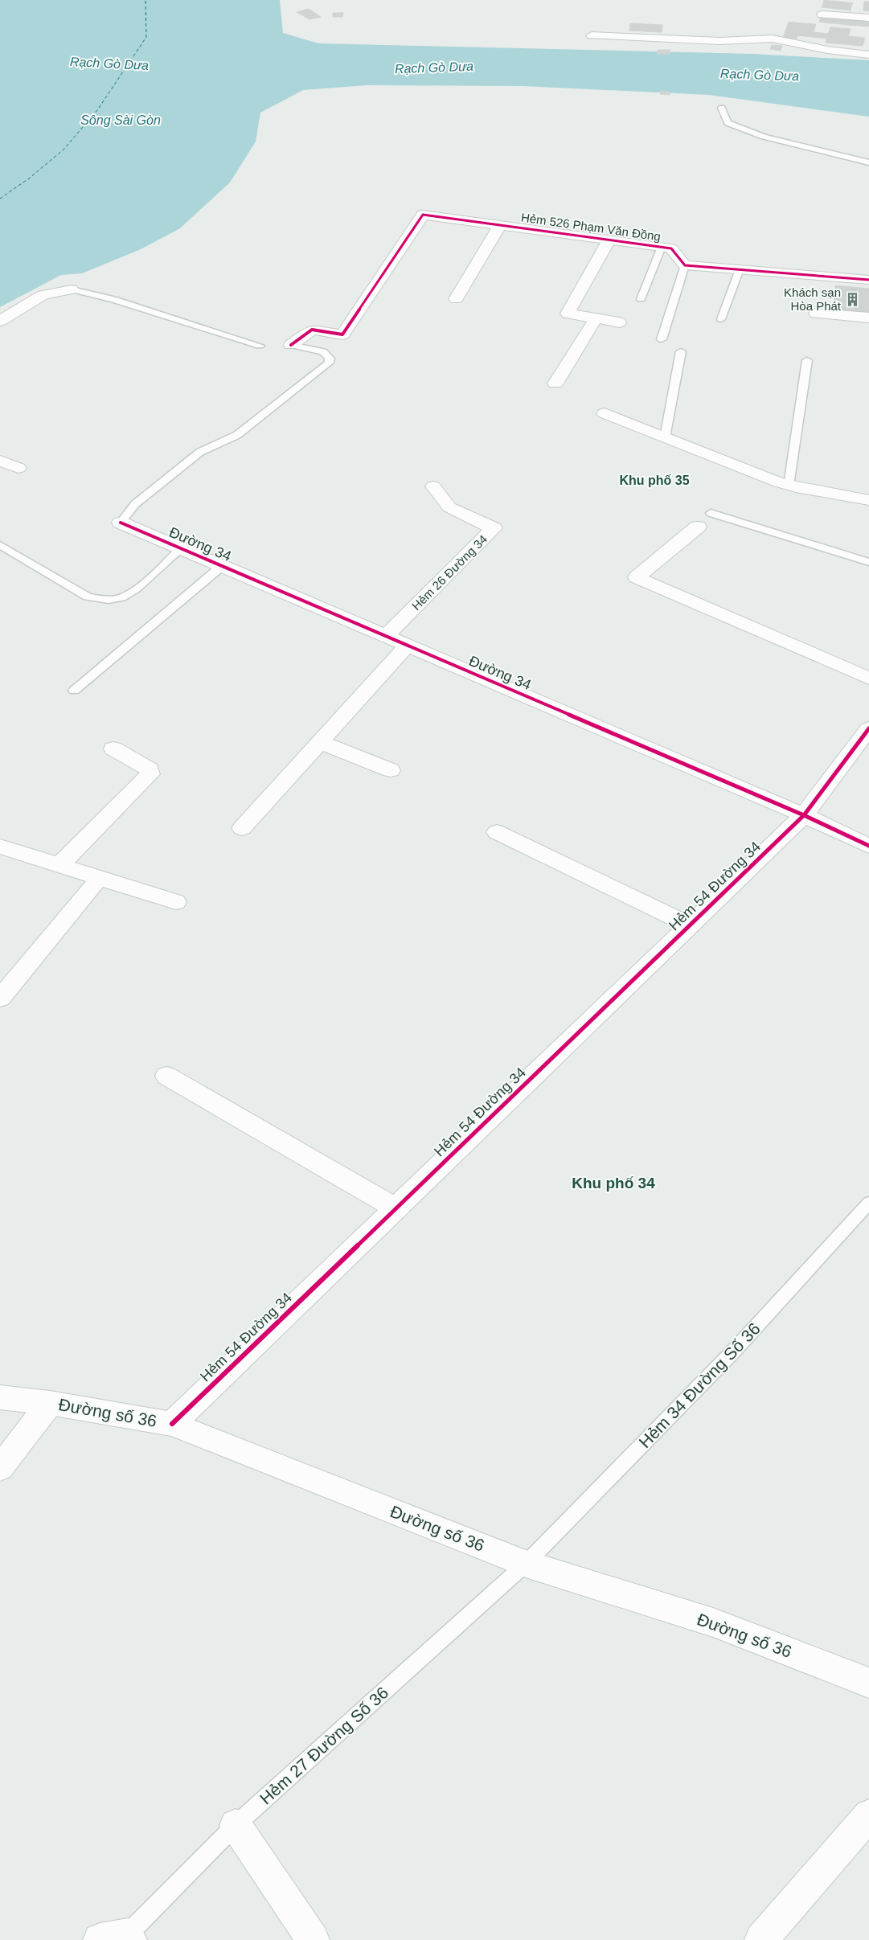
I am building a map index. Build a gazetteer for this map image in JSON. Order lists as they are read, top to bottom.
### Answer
{
  "streets": {
    "street": [
      "Hẻm 526 Phạm Văn Đồng",
      "Đường 34",
      "Hẻm 26 Đường 34",
      "Hẻm 54 Đường 34",
      "Đường số 36"
    ],
    "lane": ["Hẻm 34 Đường Số 36", "Hẻm 27 Đường Số 36"]
  },
  "crossings": [
    ["Đường 34", "Hẻm 26 Đường 34"],
    ["Đường 34", "Hẻm 54 Đường 34"],
    ["Hẻm 54 Đường 34", "Đường số 36"],
    ["Hẻm 34 Đường Số 36", "Đường số 36"],
    ["Hẻm 34 Đường Số 36", "Hẻm 27 Đường Số 36"],
    ["Đường số 36", "Hẻm 27 Đường Số 36"]
  ],
  "districts": ["Khu phố 35", "Khu phố 34"],
  "water": ["Rạch Gò Dưa", "Sông Sài Gòn"],
  "places": {
    "building": ["Khách sạn Hòa Phát"]
  }
}
